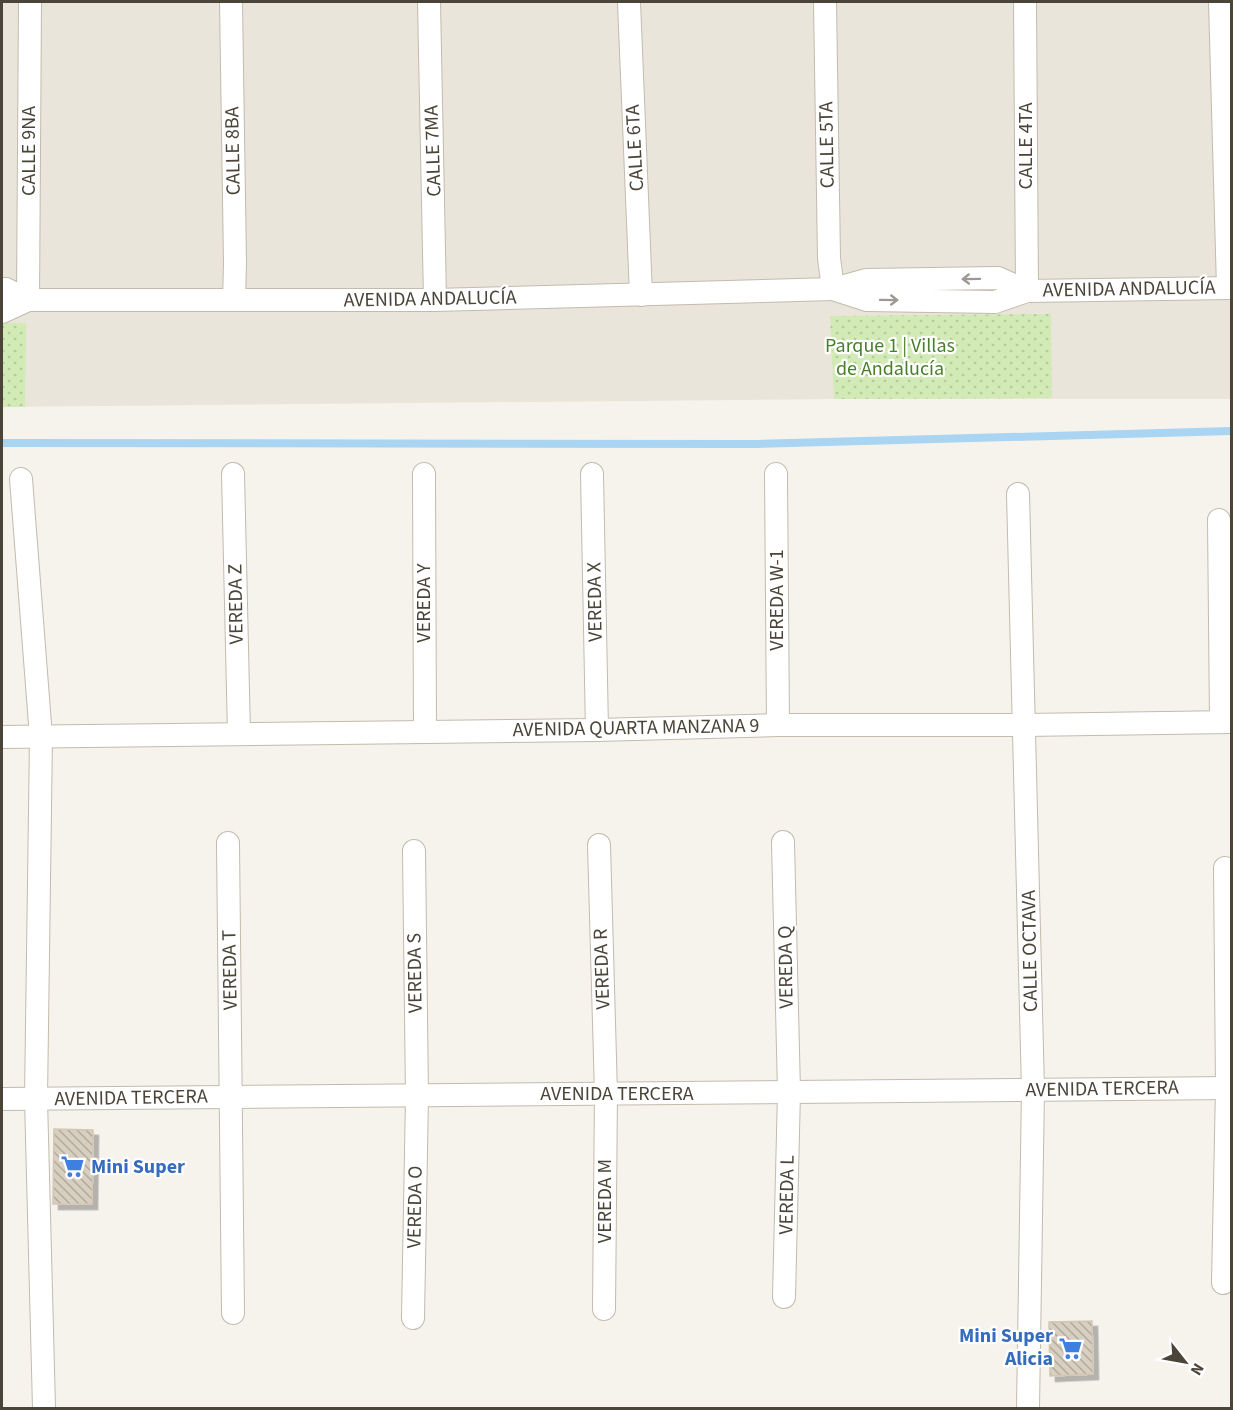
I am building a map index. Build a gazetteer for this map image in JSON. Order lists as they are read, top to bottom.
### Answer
{
  "streets": {
    "street": [
      "CALLE 5TA",
      "CALLE 4TA",
      "CALLE 6TA",
      "CALLE 9NA",
      "CALLE 8BA",
      "CALLE 7MA",
      "AVENIDA ANDALUCÍA",
      "VEREDA W-1",
      "VEREDA X",
      "VEREDA Y",
      "VEREDA Z",
      "AVENIDA QUARTA MANZANA 9",
      "CALLE OCTAVA",
      "VEREDA Q",
      "VEREDA R",
      "VEREDA T",
      "VEREDA S",
      "AVENIDA TERCERA",
      "VEREDA L",
      "VEREDA M",
      "VEREDA O"
    ]
  },
  "crossings": [
    ["CALLE 5TA", "AVENIDA ANDALUCÍA"],
    ["CALLE 4TA", "AVENIDA ANDALUCÍA"],
    ["CALLE 6TA", "AVENIDA ANDALUCÍA"],
    ["CALLE 9NA", "AVENIDA ANDALUCÍA"],
    ["CALLE 8BA", "AVENIDA ANDALUCÍA"],
    ["CALLE 7MA", "AVENIDA ANDALUCÍA"],
    ["VEREDA W-1", "AVENIDA QUARTA MANZANA 9"],
    ["VEREDA X", "AVENIDA QUARTA MANZANA 9"],
    ["VEREDA Y", "AVENIDA QUARTA MANZANA 9"],
    ["VEREDA Z", "AVENIDA QUARTA MANZANA 9"],
    ["AVENIDA QUARTA MANZANA 9", "CALLE OCTAVA"],
    ["CALLE OCTAVA", "AVENIDA TERCERA"],
    ["VEREDA Q", "AVENIDA TERCERA"],
    ["VEREDA Q", "VEREDA L"],
    ["VEREDA R", "AVENIDA TERCERA"],
    ["VEREDA R", "VEREDA M"],
    ["VEREDA T", "AVENIDA TERCERA"],
    ["VEREDA S", "AVENIDA TERCERA"],
    ["VEREDA S", "VEREDA O"],
    ["AVENIDA TERCERA", "VEREDA L"],
    ["AVENIDA TERCERA", "VEREDA M"],
    ["AVENIDA TERCERA", "VEREDA O"]
  ],
  "parks": ["Parque 1 | Villas de Andalucía"],
  "places": {
    "supermarket": ["Mini Super", "Mini Super Alicia"]
  },
  "north": "bottom right"
}
